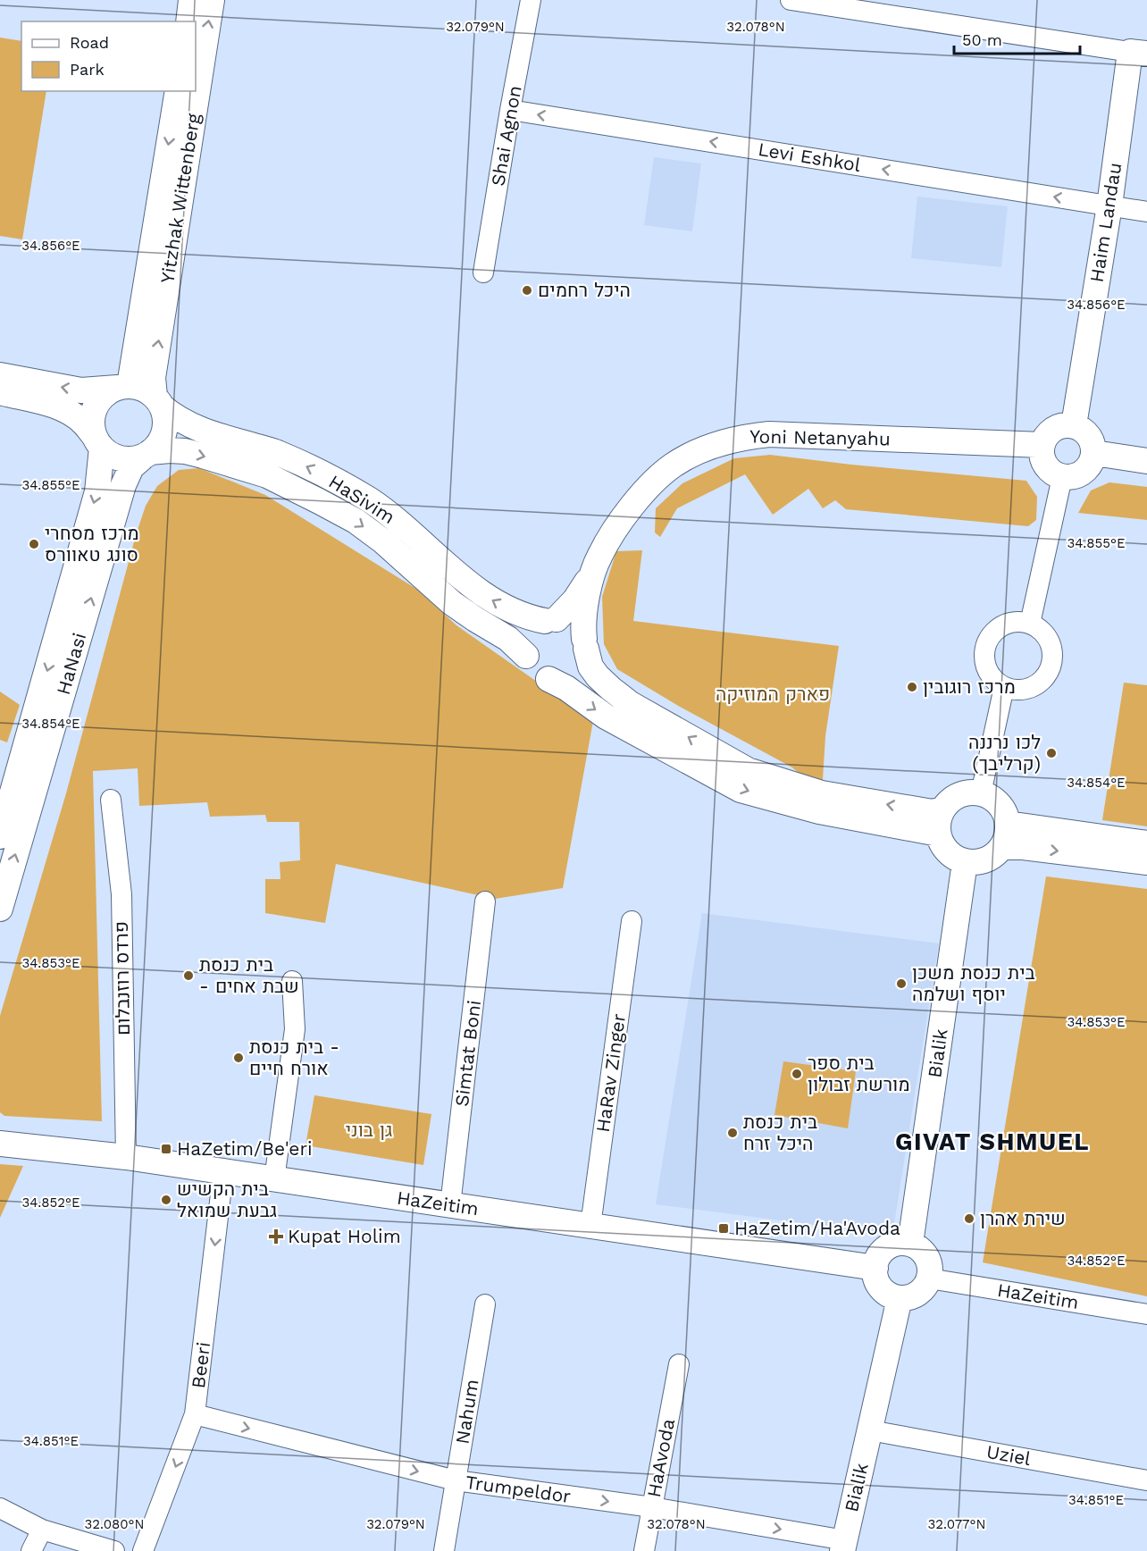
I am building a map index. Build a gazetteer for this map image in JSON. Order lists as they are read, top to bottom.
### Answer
{
  "streets": {
    "street": [
      "Shai Agnon",
      "Levi Eshkol",
      "Yitzhak Wittenberg",
      "Haim Landau",
      "Yoni Netanyahu",
      "HaSivim",
      "HaNasi",
      "פרדס רוזנבלום",
      "Simtat Boni",
      "Bialik",
      "HaRav Zinger",
      "HaZeitim",
      "Beeri",
      "Nahum",
      "Uziel",
      "HaAvoda",
      "Trumpeldor"
    ]
  },
  "crossings": [
    ["Shai Agnon", "Levi Eshkol"],
    ["Levi Eshkol", "Haim Landau"],
    ["Yitzhak Wittenberg", "HaSivim"],
    ["Yitzhak Wittenberg", "HaNasi"],
    ["Haim Landau", "Yoni Netanyahu"],
    ["Yoni Netanyahu", "HaSivim"],
    ["HaSivim", "HaNasi"],
    ["פרדס רוזנבלום", "HaZeitim"],
    ["Simtat Boni", "HaZeitim"],
    ["Bialik", "HaZeitim"],
    ["Bialik", "Uziel"],
    ["Bialik", "Trumpeldor"],
    ["HaRav Zinger", "HaZeitim"],
    ["HaZeitim", "Beeri"],
    ["Beeri", "Trumpeldor"],
    ["Nahum", "Trumpeldor"],
    ["HaAvoda", "Trumpeldor"]
  ],
  "one_way": ["Beeri", "Trumpeldor"],
  "districts": ["GIVAT SHMUEL"],
  "parks": ["פארק המוזיקה", "גן בוני"],
  "places": {
    "other": [
      "היכל רחמים",
      "מרכז מסחרי סונג טאוורס",
      "מרכז רוגובין",
      "לכו נרננה (קרליבך)",
      "בית כנסת - שבת אחים",
      "בית כנסת משכן יוסף ושלמה",
      "בית כנסת - אורח חיים",
      "בית ספר מורשת זבולון",
      "בית כנסת היכל זרח",
      "בית הקשיש גבעת שמואל",
      "שירת אהרן"
    ],
    "transit": ["HaZetim/Be'eri", "HaZetim/Ha'Avoda"],
    "health": ["Kupat Holim"]
  },
  "legend": ["Road", "Park"],
  "scale_bar": "50 m",
  "coordinates": [
    "32.079°N",
    "32.078°N",
    "34.856°E",
    "34.855°E",
    "34.854°E",
    "34.853°E",
    "34.852°E",
    "34.851°E",
    "32.080°N",
    "32.077°N"
  ]
}
